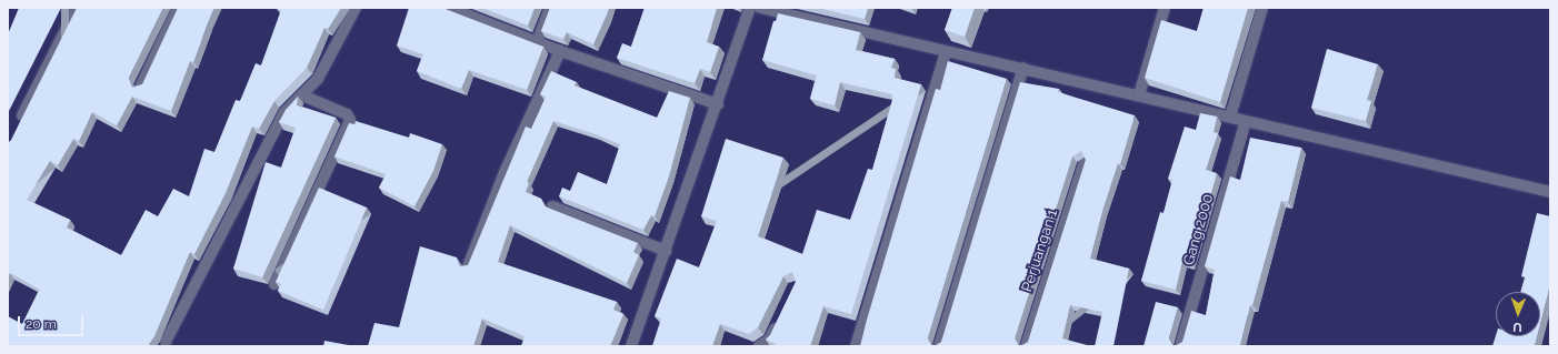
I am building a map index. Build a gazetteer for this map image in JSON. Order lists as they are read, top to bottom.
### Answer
{
  "streets": {
    "street": ["Gang 2000", "Perjuangan 1"]
  },
  "scale_bar": "20 m",
  "north": "bottom"
}
